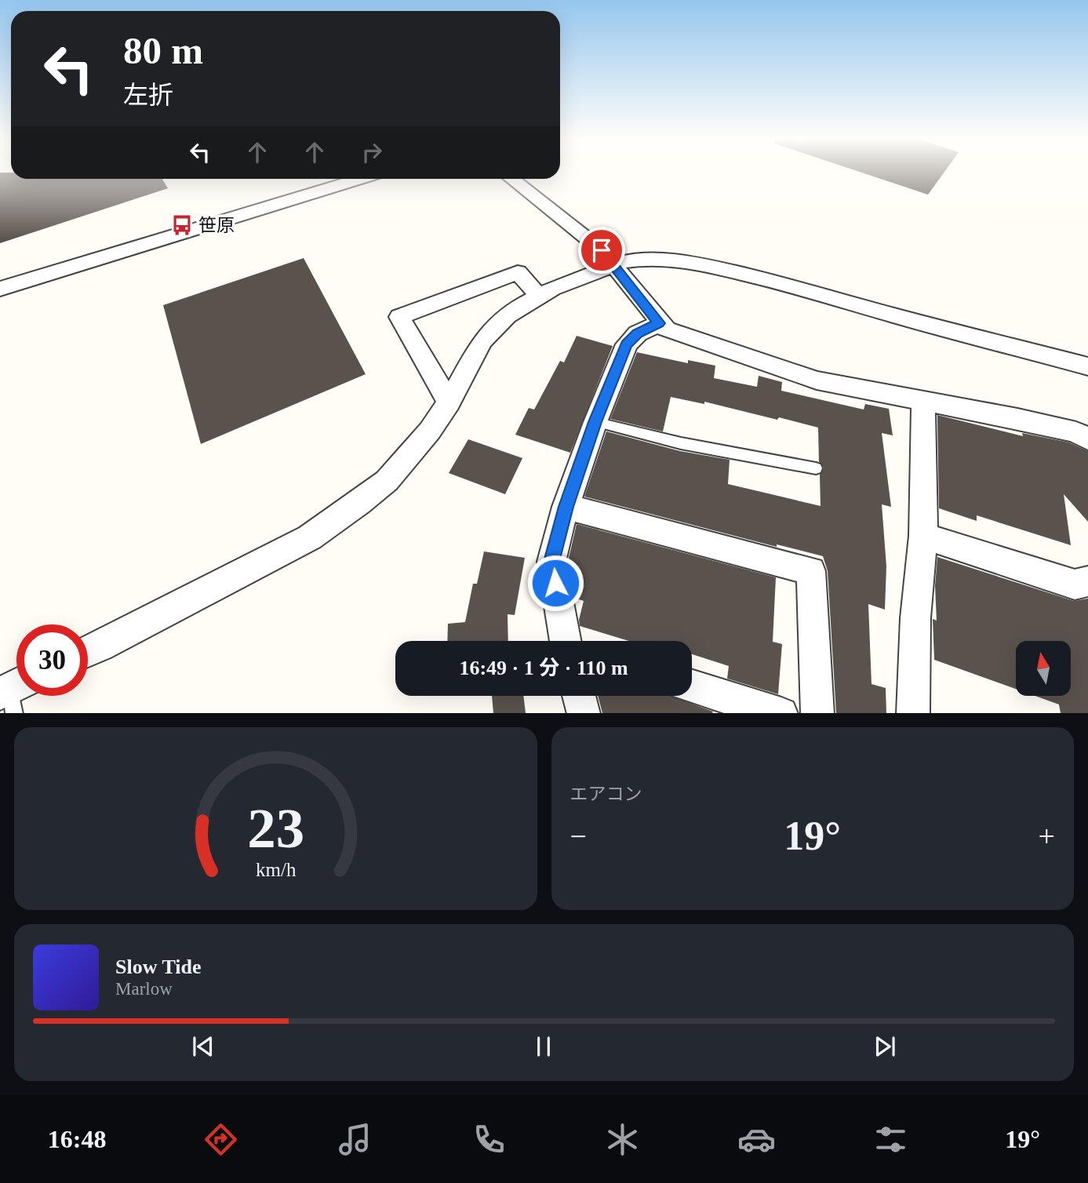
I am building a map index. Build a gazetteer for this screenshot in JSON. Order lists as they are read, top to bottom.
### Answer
{
  "places": {
    "bus stop": ["笹原"]
  },
  "north": "top",
  "page": {
    "turn": ["80 m", "左折"],
    "limit": "30",
    "trip": "16:49 · 1 分 · 110 m",
    "tile": "エアコン",
    "heat": ["−", "19°", "+"],
    "song": ["Slow Tide", "Marlow"],
    "tabs": ["16:48", "19°"],
    "gauge": ["23", "km/h"]
  }
}
